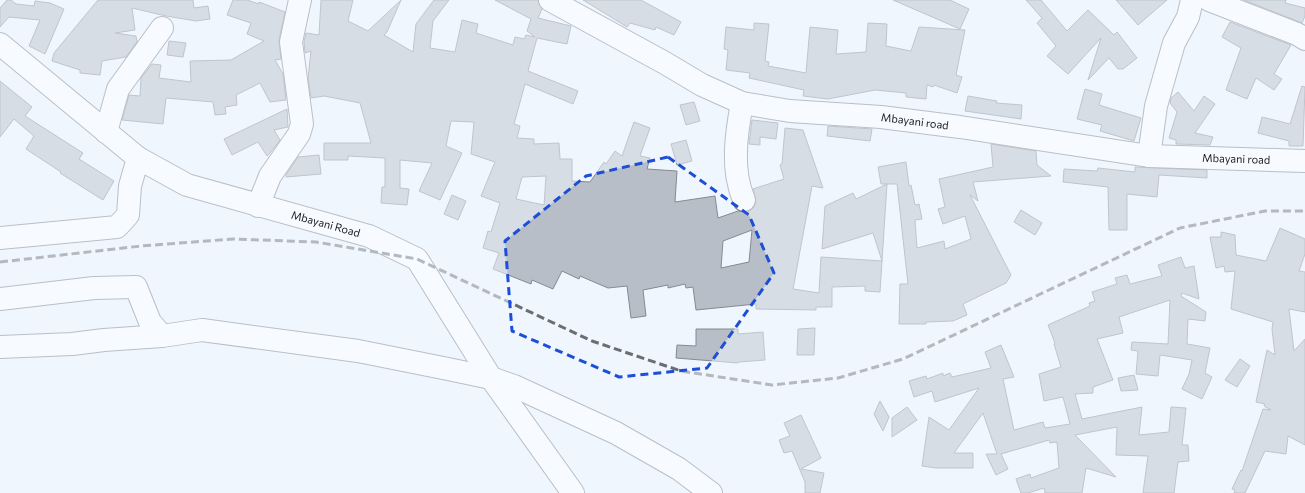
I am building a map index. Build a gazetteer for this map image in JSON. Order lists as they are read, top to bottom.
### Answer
{
  "streets": {
    "street": ["Mbayani road", "Mbayani Road"]
  }
}
